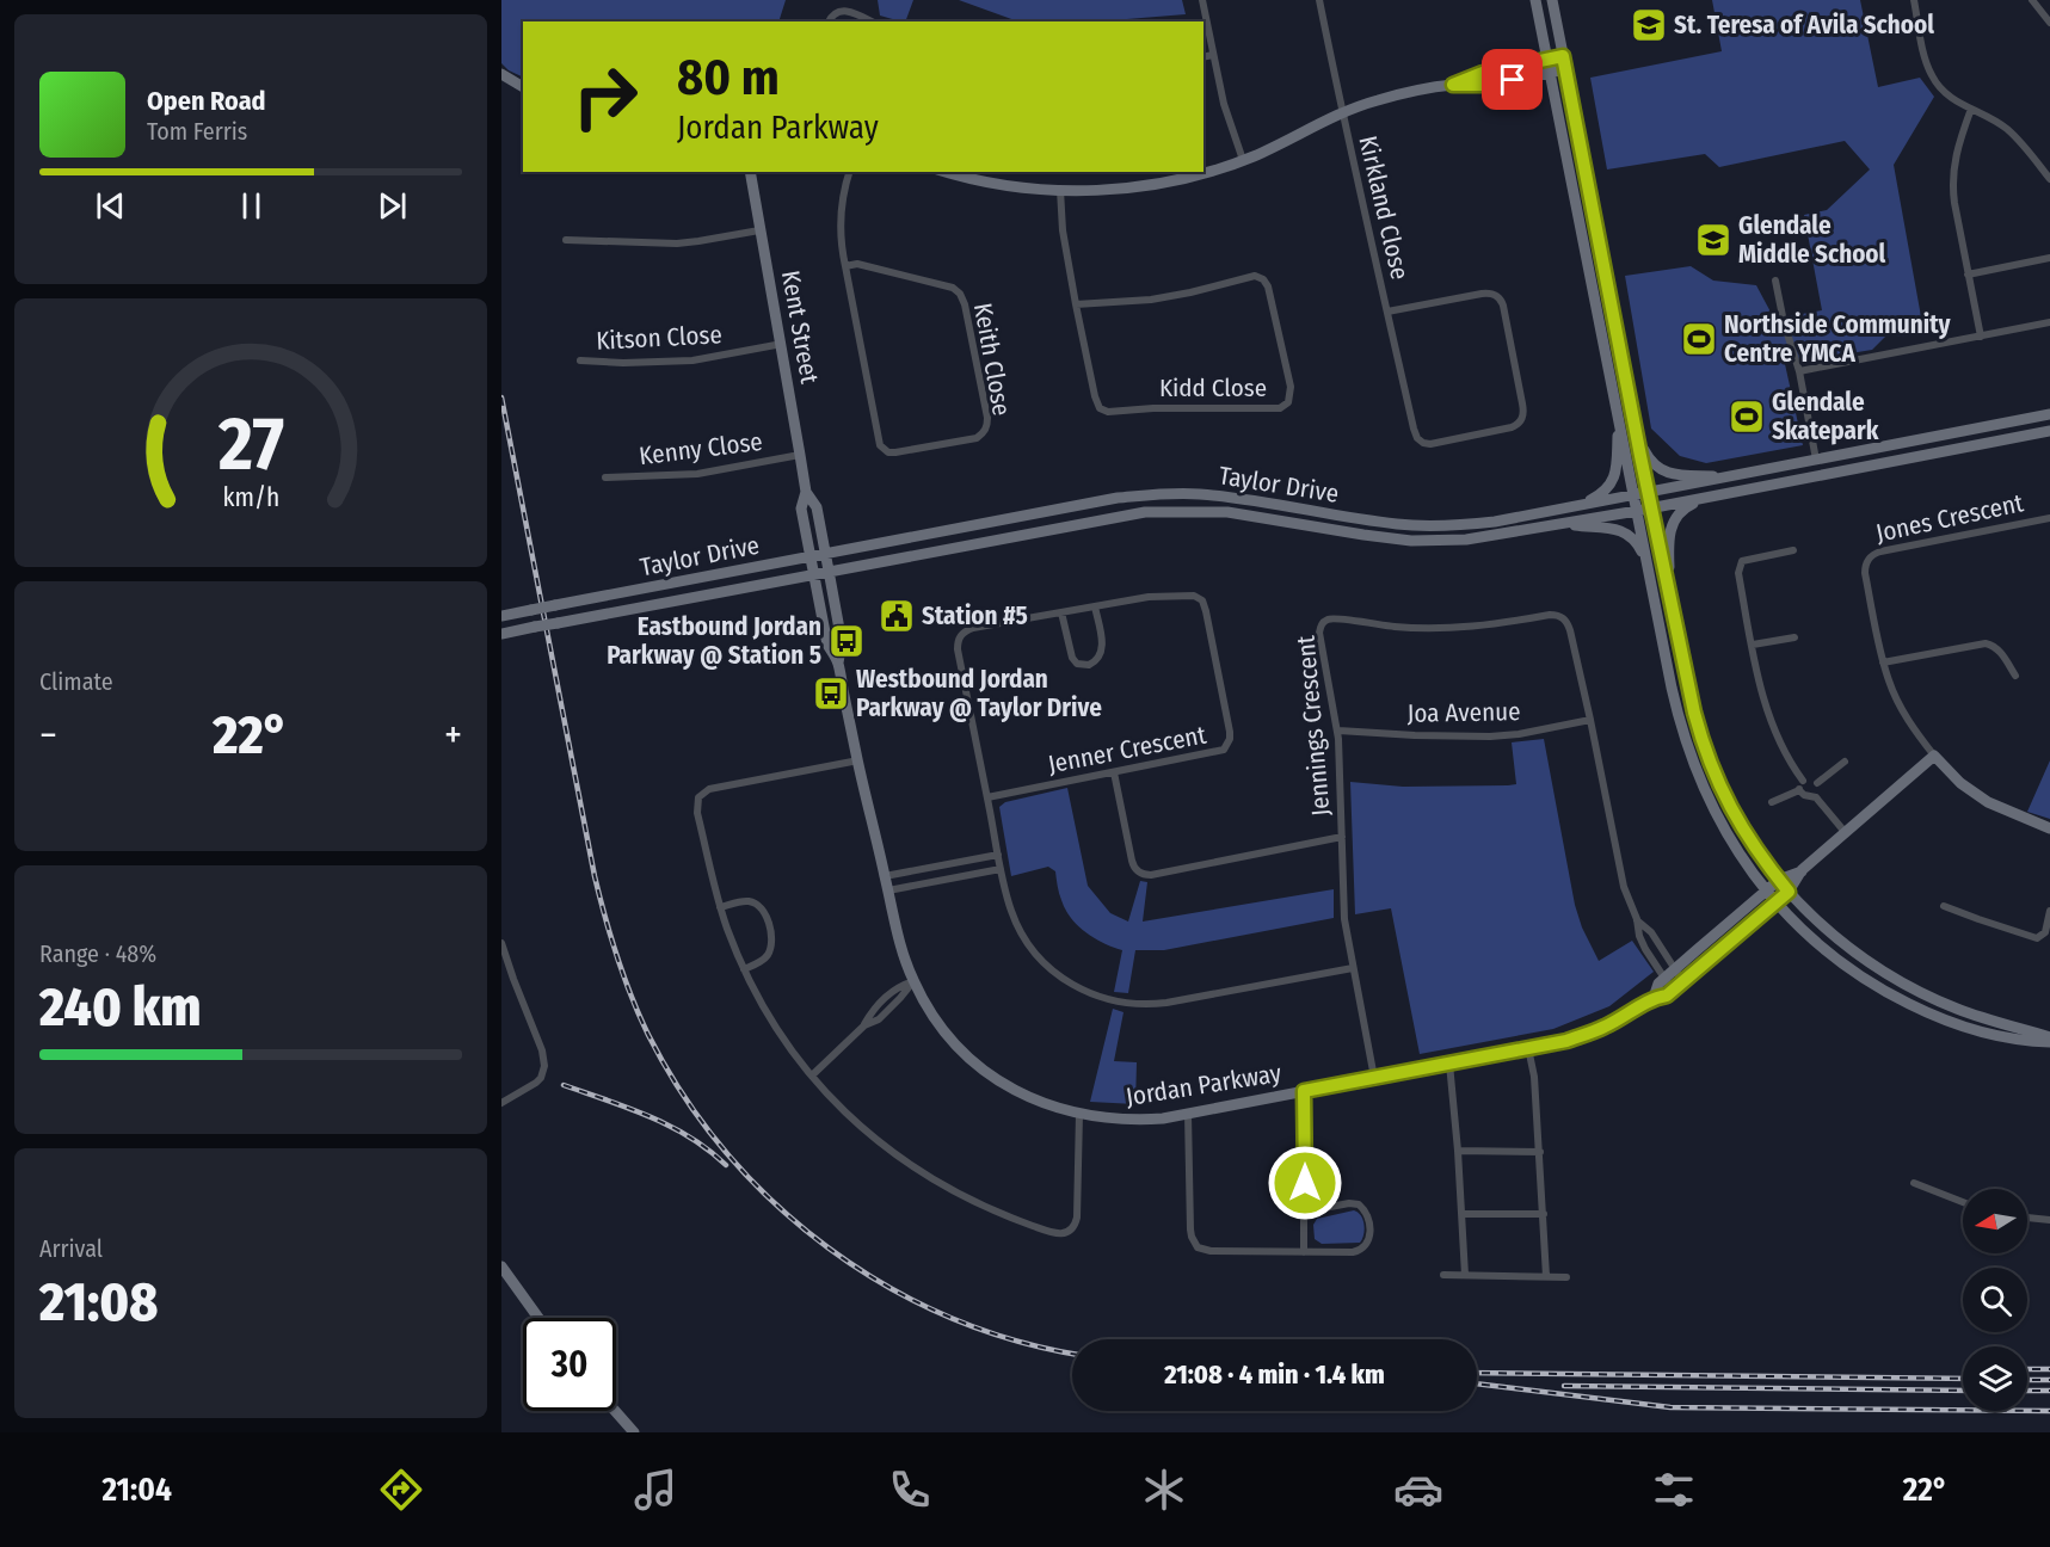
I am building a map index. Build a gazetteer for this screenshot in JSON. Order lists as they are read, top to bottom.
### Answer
{
  "streets": {
    "main road": [
      "Kent Street",
      "Taylor Drive",
      "Jones Crescent",
      "Jordan Parkway"
    ],
    "street": [
      "Kirkland Close",
      "Kitson Close",
      "Keith Close",
      "Kidd Close",
      "Kenny Close",
      "Joa Avenue",
      "Jennings Crescent",
      "Jenner Crescent"
    ]
  },
  "crossings": [
    ["Kent Street", "Kitson Close"],
    ["Kent Street", "Kenny Close"],
    ["Kent Street", "Taylor Drive"],
    ["Kent Street", "Jordan Parkway"],
    ["Taylor Drive", "Jordan Parkway"],
    ["Joa Avenue", "Jennings Crescent"],
    ["Jennings Crescent", "Jenner Crescent"],
    ["Jennings Crescent", "Jordan Parkway"]
  ],
  "places": {
    "school or university": ["St. Teresa of Avila School", "Glendale Middle School"],
    "sports": ["Northside Community Centre YMCA", "Glendale Skatepark"],
    "public building": ["Station #5"],
    "bus stop": ["Eastbound Jordan Parkway @ Station 5", "Westbound Jordan Parkway @ Taylor Drive"]
  },
  "north": "left",
  "page": {
    "turn": ["80 m", "Jordan Parkway"],
    "song": ["Open Road", "Tom Ferris"],
    "tile": [
      "Climate",
      ["Range · 48%", "240 km"],
      ["Arrival", "21:08"]
    ],
    "heat": ["−", "22°", "+"],
    "limit": "30",
    "trip": "21:08 · 4 min · 1.4 km",
    "tabs": ["21:04", "22°"],
    "gauge": ["27", "km/h"]
  }
}
